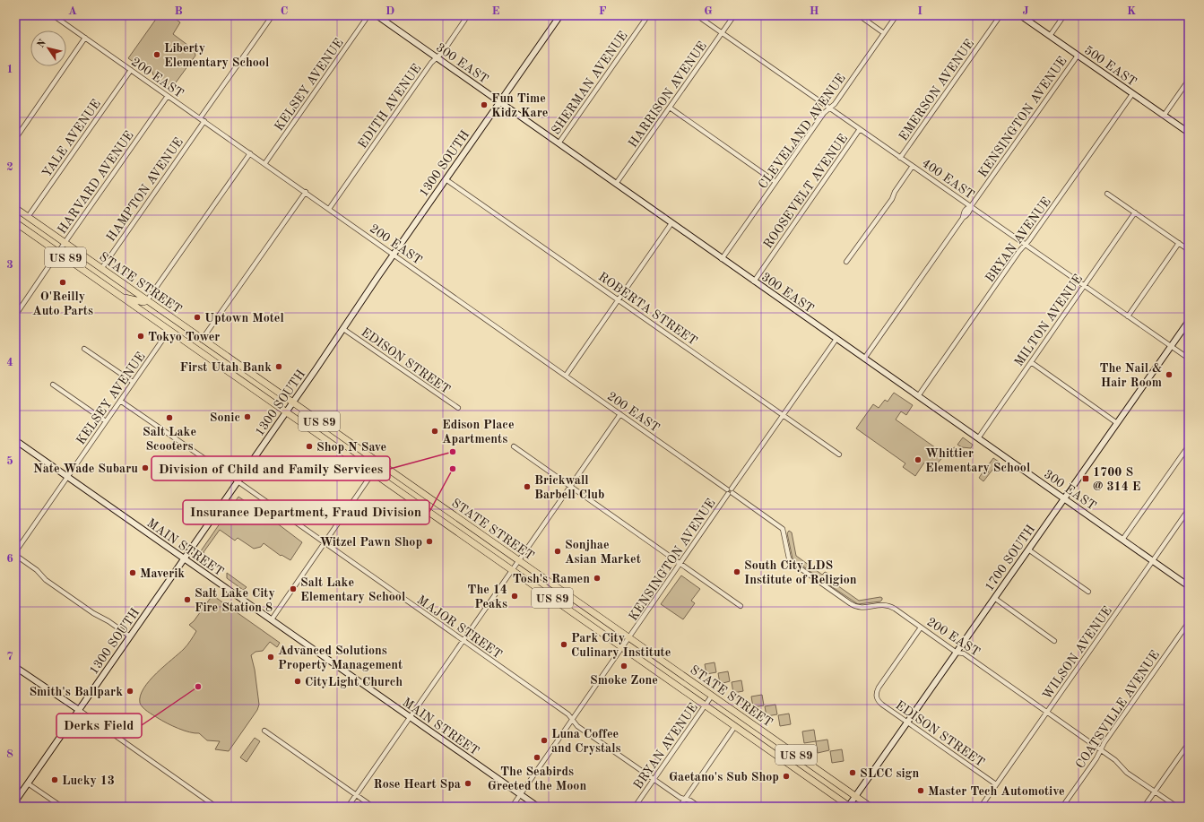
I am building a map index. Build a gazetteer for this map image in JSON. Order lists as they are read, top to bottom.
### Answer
{
  "streets": {
    "main road": ["US 89", "STATE STREET"],
    "street": [
      "300 EAST",
      "500 EAST",
      "200 EAST",
      "SHERMAN AVENUE",
      "KELSEY AVENUE",
      "EMERSON AVENUE",
      "HARRISON AVENUE",
      "EDITH AVENUE",
      "KENSINGTON AVENUE",
      "CLEVELAND AVENUE",
      "YALE AVENUE",
      "1300 SOUTH",
      "400 EAST",
      "HARVARD AVENUE",
      "HAMPTON AVENUE",
      "ROOSEVELT AVENUE",
      "BRYAN AVENUE",
      "ROBERTA STREET",
      "MILTON AVENUE",
      "EDISON STREET",
      "MAIN STREET",
      "1700 SOUTH",
      "MAJOR STREET",
      "WILSON AVENUE",
      "COATSVILLE AVENUE"
    ]
  },
  "crossings": [
    ["300 EAST", "SHERMAN AVENUE"],
    ["300 EAST", "HARRISON AVENUE"],
    ["300 EAST", "EDITH AVENUE"],
    ["300 EAST", "KENSINGTON AVENUE"],
    ["300 EAST", "CLEVELAND AVENUE"],
    ["300 EAST", "1300 SOUTH"],
    ["300 EAST", "ROOSEVELT AVENUE"],
    ["300 EAST", "BRYAN AVENUE"],
    ["300 EAST", "MILTON AVENUE"],
    ["300 EAST", "1700 SOUTH"],
    ["300 EAST", "WILSON AVENUE"],
    ["500 EAST", "KENSINGTON AVENUE"],
    ["500 EAST", "BRYAN AVENUE"],
    ["200 EAST", "KELSEY AVENUE"],
    ["200 EAST", "EDITH AVENUE"],
    ["200 EAST", "KENSINGTON AVENUE"],
    ["200 EAST", "YALE AVENUE"],
    ["200 EAST", "1300 SOUTH"],
    ["200 EAST", "HARVARD AVENUE"],
    ["200 EAST", "HAMPTON AVENUE"],
    ["200 EAST", "EDISON STREET"],
    ["200 EAST", "1700 SOUTH"],
    ["200 EAST", "WILSON AVENUE"],
    ["200 EAST", "COATSVILLE AVENUE"],
    ["KELSEY AVENUE", "STATE STREET"],
    ["KELSEY AVENUE", "MAIN STREET"],
    ["KELSEY AVENUE", "MAJOR STREET"],
    ["EMERSON AVENUE", "400 EAST"],
    ["HARRISON AVENUE", "400 EAST"],
    ["KENSINGTON AVENUE", "400 EAST"],
    ["KENSINGTON AVENUE", "STATE STREET"],
    ["KENSINGTON AVENUE", "MAIN STREET"],
    ["KENSINGTON AVENUE", "MAJOR STREET"],
    ["CLEVELAND AVENUE", "400 EAST"],
    ["YALE AVENUE", "STATE STREET"],
    ["1300 SOUTH", "STATE STREET"],
    ["1300 SOUTH", "ROBERTA STREET"],
    ["1300 SOUTH", "EDISON STREET"],
    ["1300 SOUTH", "MAIN STREET"],
    ["1300 SOUTH", "MAJOR STREET"],
    ["400 EAST", "ROOSEVELT AVENUE"],
    ["400 EAST", "BRYAN AVENUE"],
    ["400 EAST", "MILTON AVENUE"],
    ["400 EAST", "1700 SOUTH"],
    ["HARVARD AVENUE", "STATE STREET"],
    ["HAMPTON AVENUE", "STATE STREET"],
    ["BRYAN AVENUE", "STATE STREET"],
    ["BRYAN AVENUE", "MAJOR STREET"],
    ["STATE STREET", "1700 SOUTH"],
    ["EDISON STREET", "1700 SOUTH"],
    ["EDISON STREET", "WILSON AVENUE"]
  ],
  "places": {
    "other": [
      "Liberty Elementary School",
      "Fun Time Kidz Kare",
      "O'Reilly Auto Parts",
      "Uptown Motel",
      "Tokyo Tower",
      "First Utah Bank",
      "The Nail & Hair Room",
      "Sonic",
      "Salt Lake Scooters",
      "Edison Place Apartments",
      "Shop N Save",
      "Division of Child and Family Services",
      "Whittier Elementary School",
      "Nate Wade Subaru",
      "Insurance Department, Fraud Division",
      "Brickwall Barbell Club",
      "Witzel Pawn Shop",
      "Sonjhae Asian Market",
      "South City LDS Institute of Religion",
      "Maverik",
      "Tosh's Ramen",
      "Salt Lake Elementary School",
      "The 14 Peaks",
      "Salt Lake City Fire Station 8",
      "Park City Culinary Institute",
      "Advanced Solutions Property Management",
      "Smoke Zone",
      "CityLight Church",
      "Derks Field",
      "Smith's Ballpark",
      "Luna Coffee and Crystals",
      "The Seabirds Greeted the Moon",
      "SLCC sign",
      "Gaetano's Sub Shop",
      "Lucky 13",
      "Rose Heart Spa",
      "Master Tech Automotive"
    ],
    "transit": ["1700 S @ 314 E"]
  },
  "north": "top left",
  "grid": {
    "columns": [
      "A",
      "B",
      "C",
      "D",
      "E",
      "F",
      "G",
      "H",
      "I",
      "J",
      "K"
    ],
    "rows": [
      "1",
      "2",
      "3",
      "4",
      "5",
      "6",
      "7",
      "8"
    ]
  }
}
